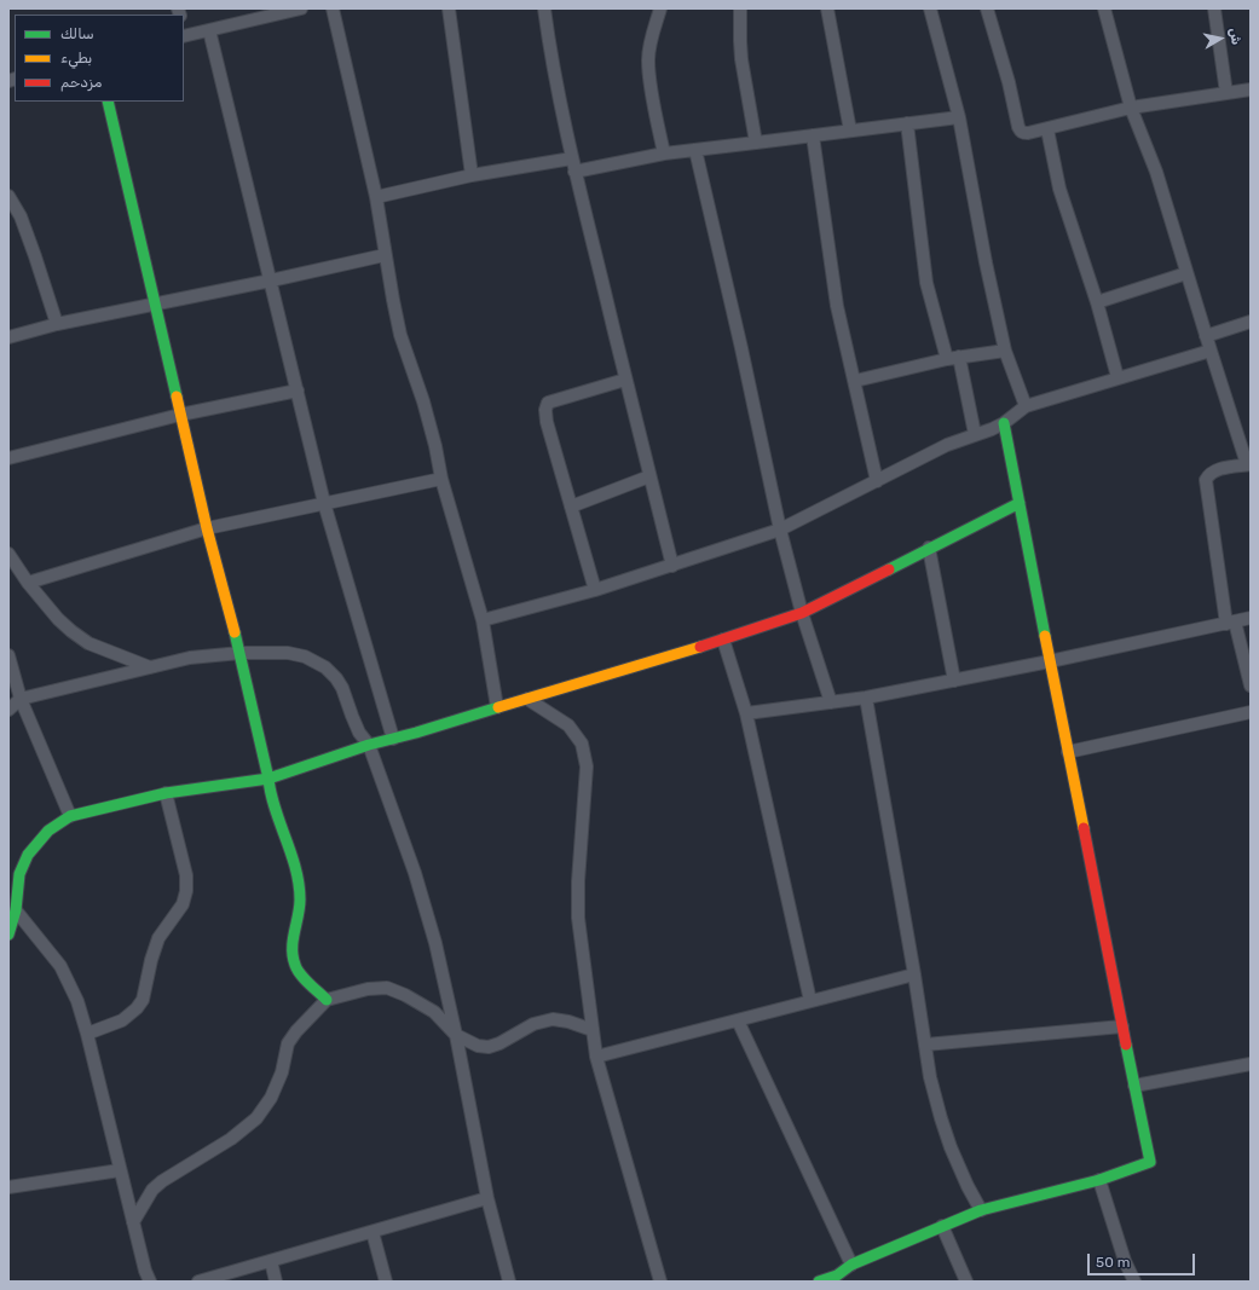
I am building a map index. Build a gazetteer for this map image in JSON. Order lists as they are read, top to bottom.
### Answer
{
  "legend": ["سالك", "بطيء", "مزدحم"],
  "scale_bar": "50 m",
  "north": "right"
}
